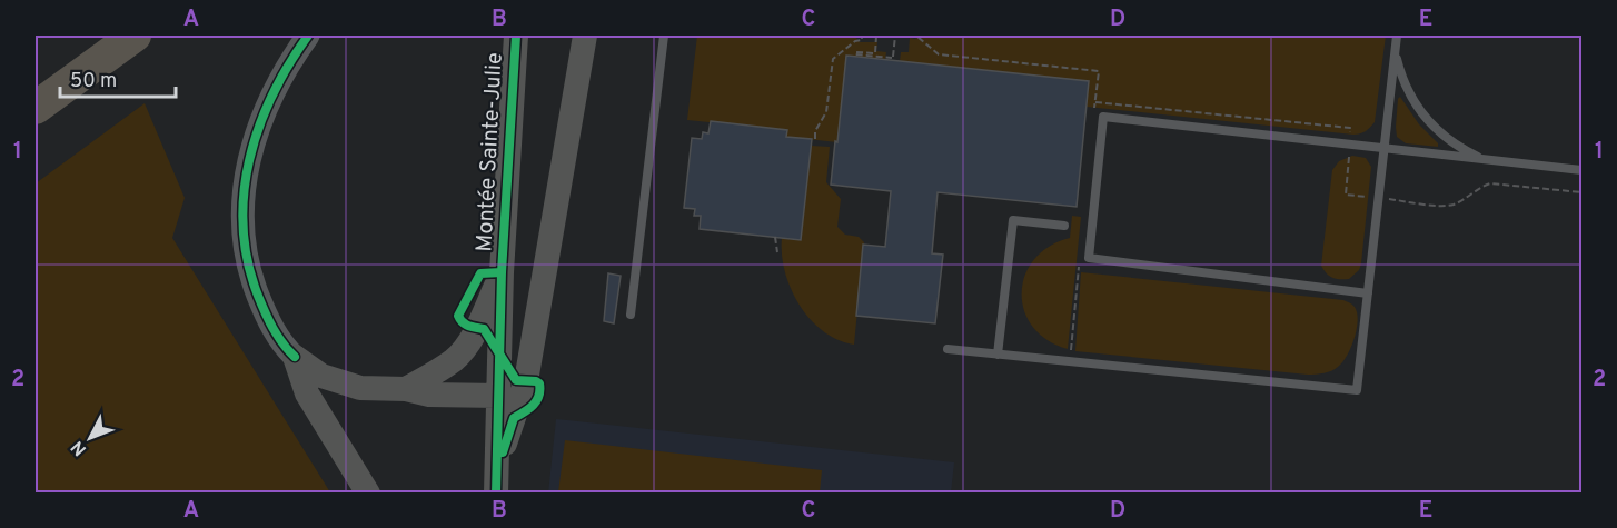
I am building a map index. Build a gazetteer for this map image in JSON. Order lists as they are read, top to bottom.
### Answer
{
  "streets": {
    "main road": ["Montée Sainte-Julie"]
  },
  "scale_bar": "50 m",
  "north": "bottom left",
  "grid": {
    "columns": [
      "A",
      "B",
      "C",
      "D",
      "E"
    ],
    "rows": ["1", "2"]
  }
}
